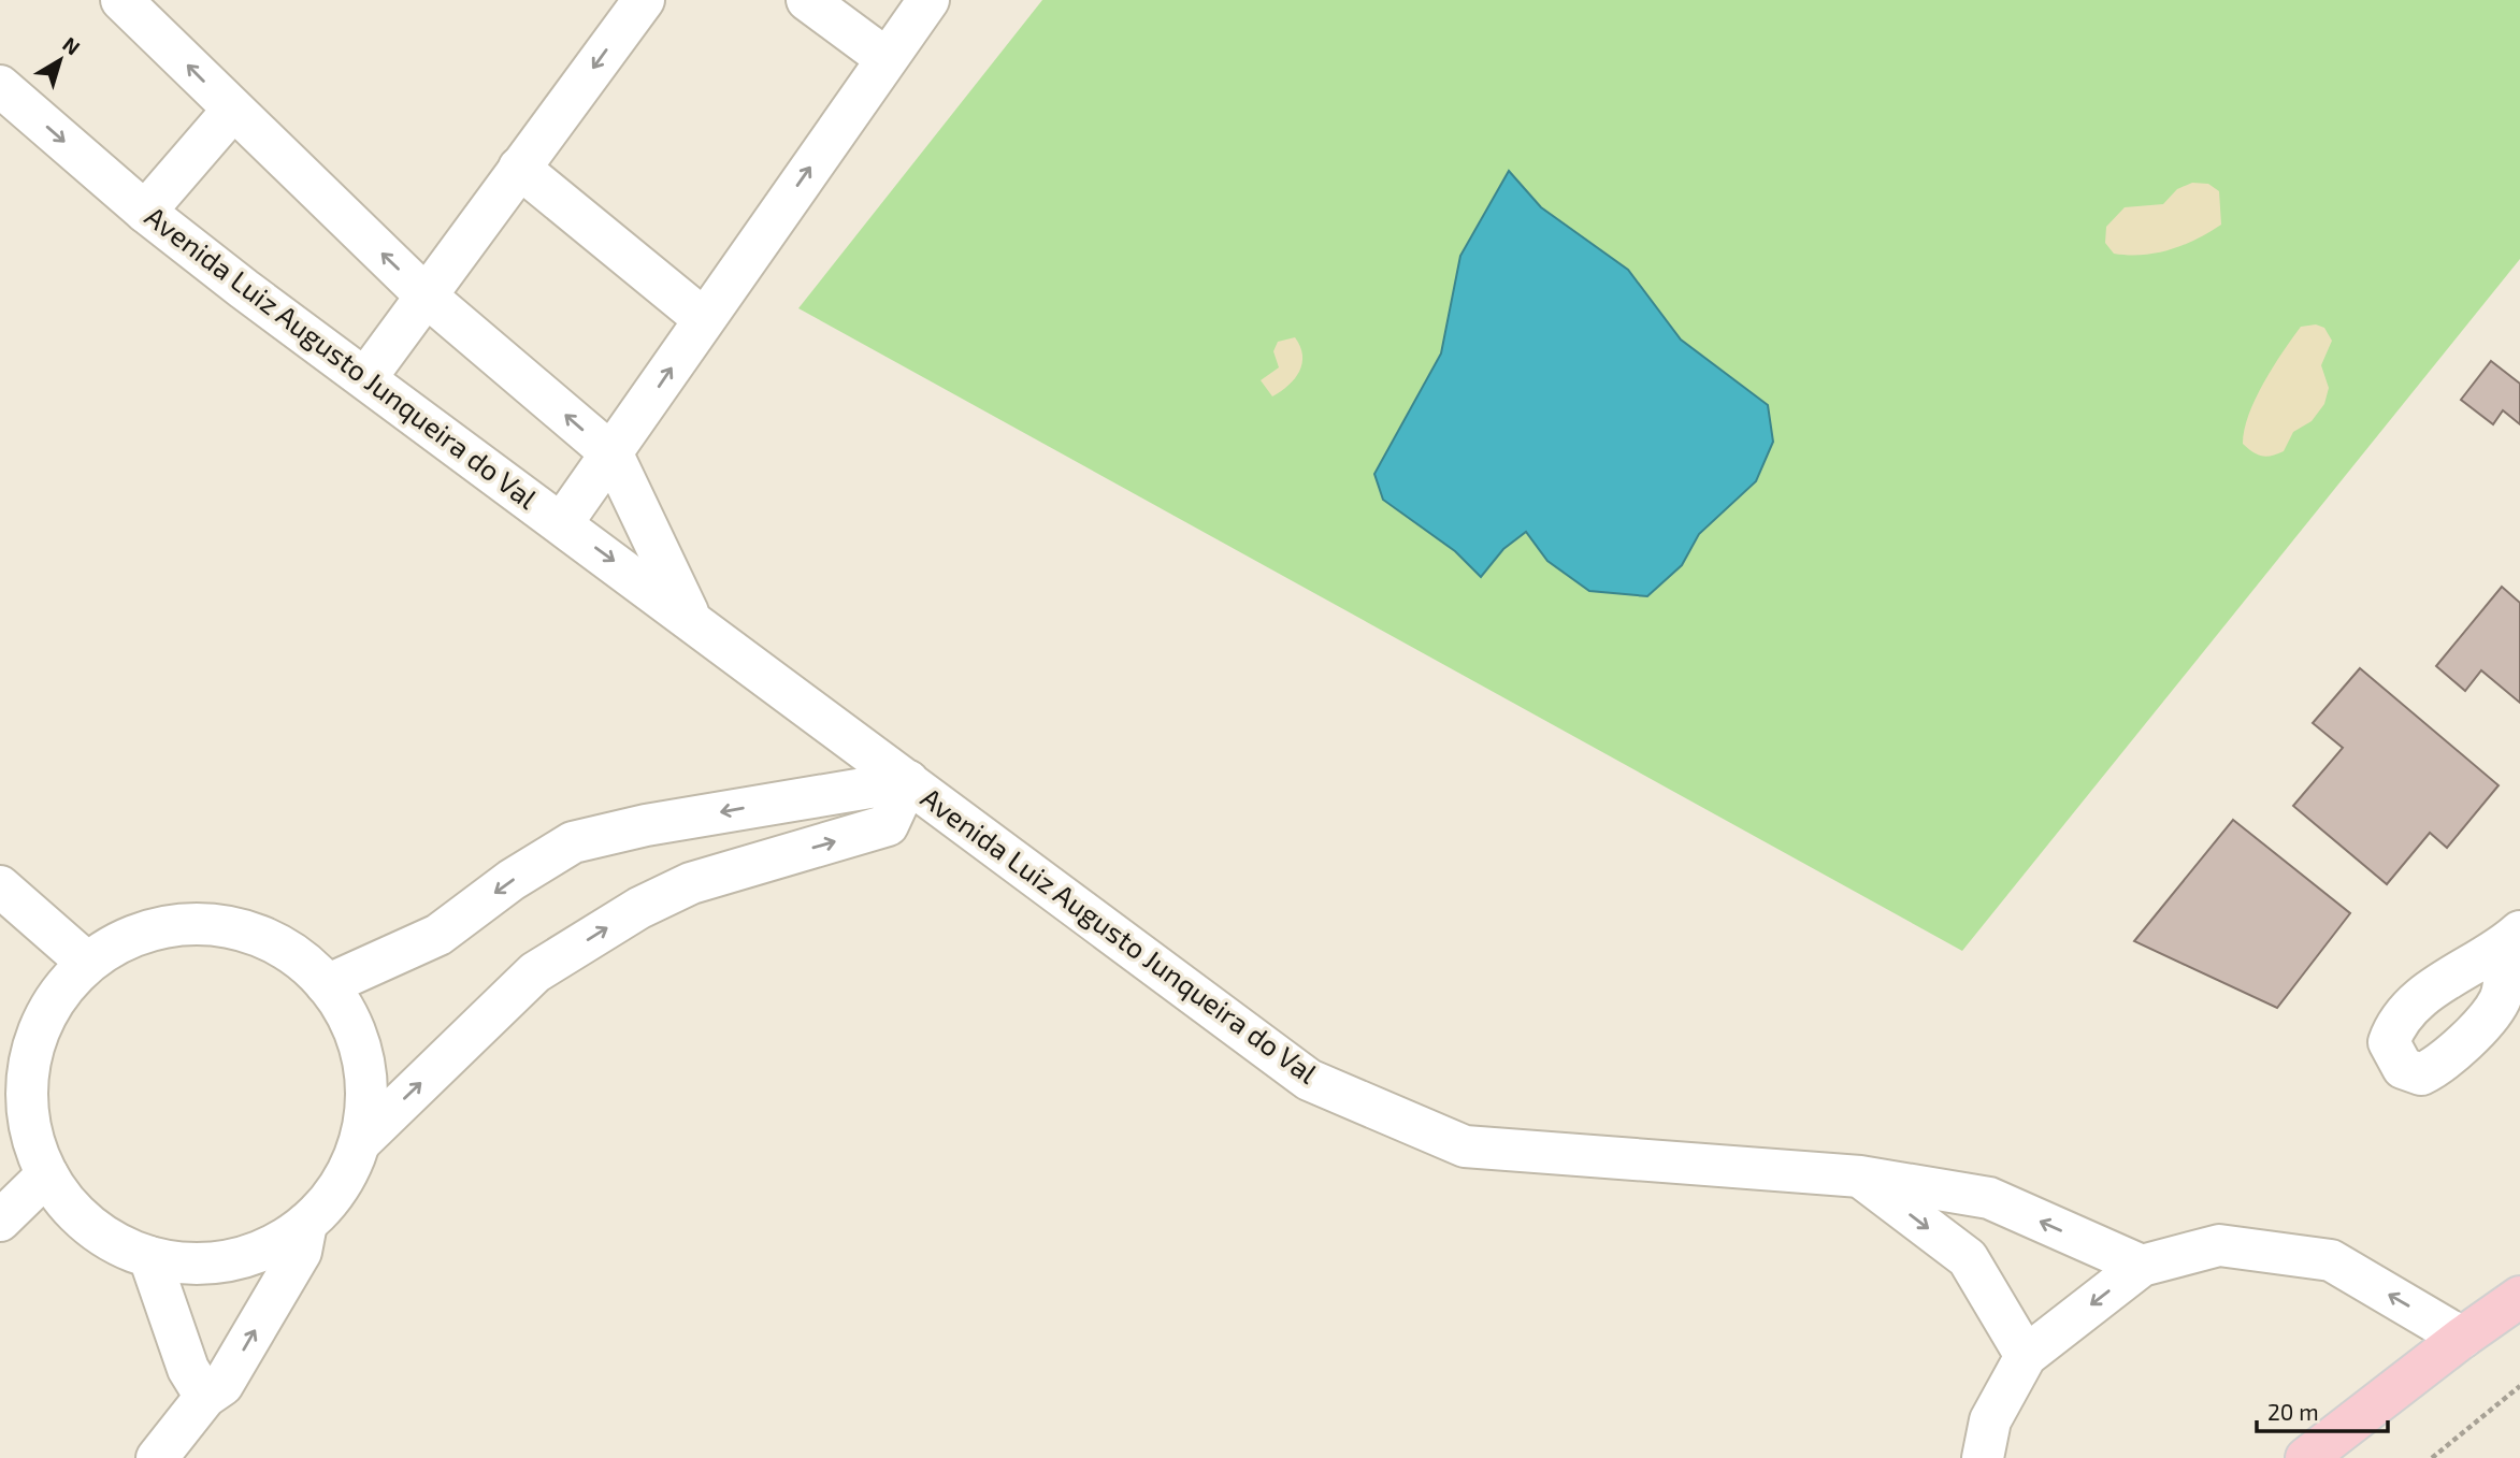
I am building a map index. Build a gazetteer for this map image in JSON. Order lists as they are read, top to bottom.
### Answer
{
  "streets": {
    "street": ["Avenida Luiz Augusto Junqueira do Val"]
  },
  "scale_bar": "20 m",
  "north": "top right"
}
